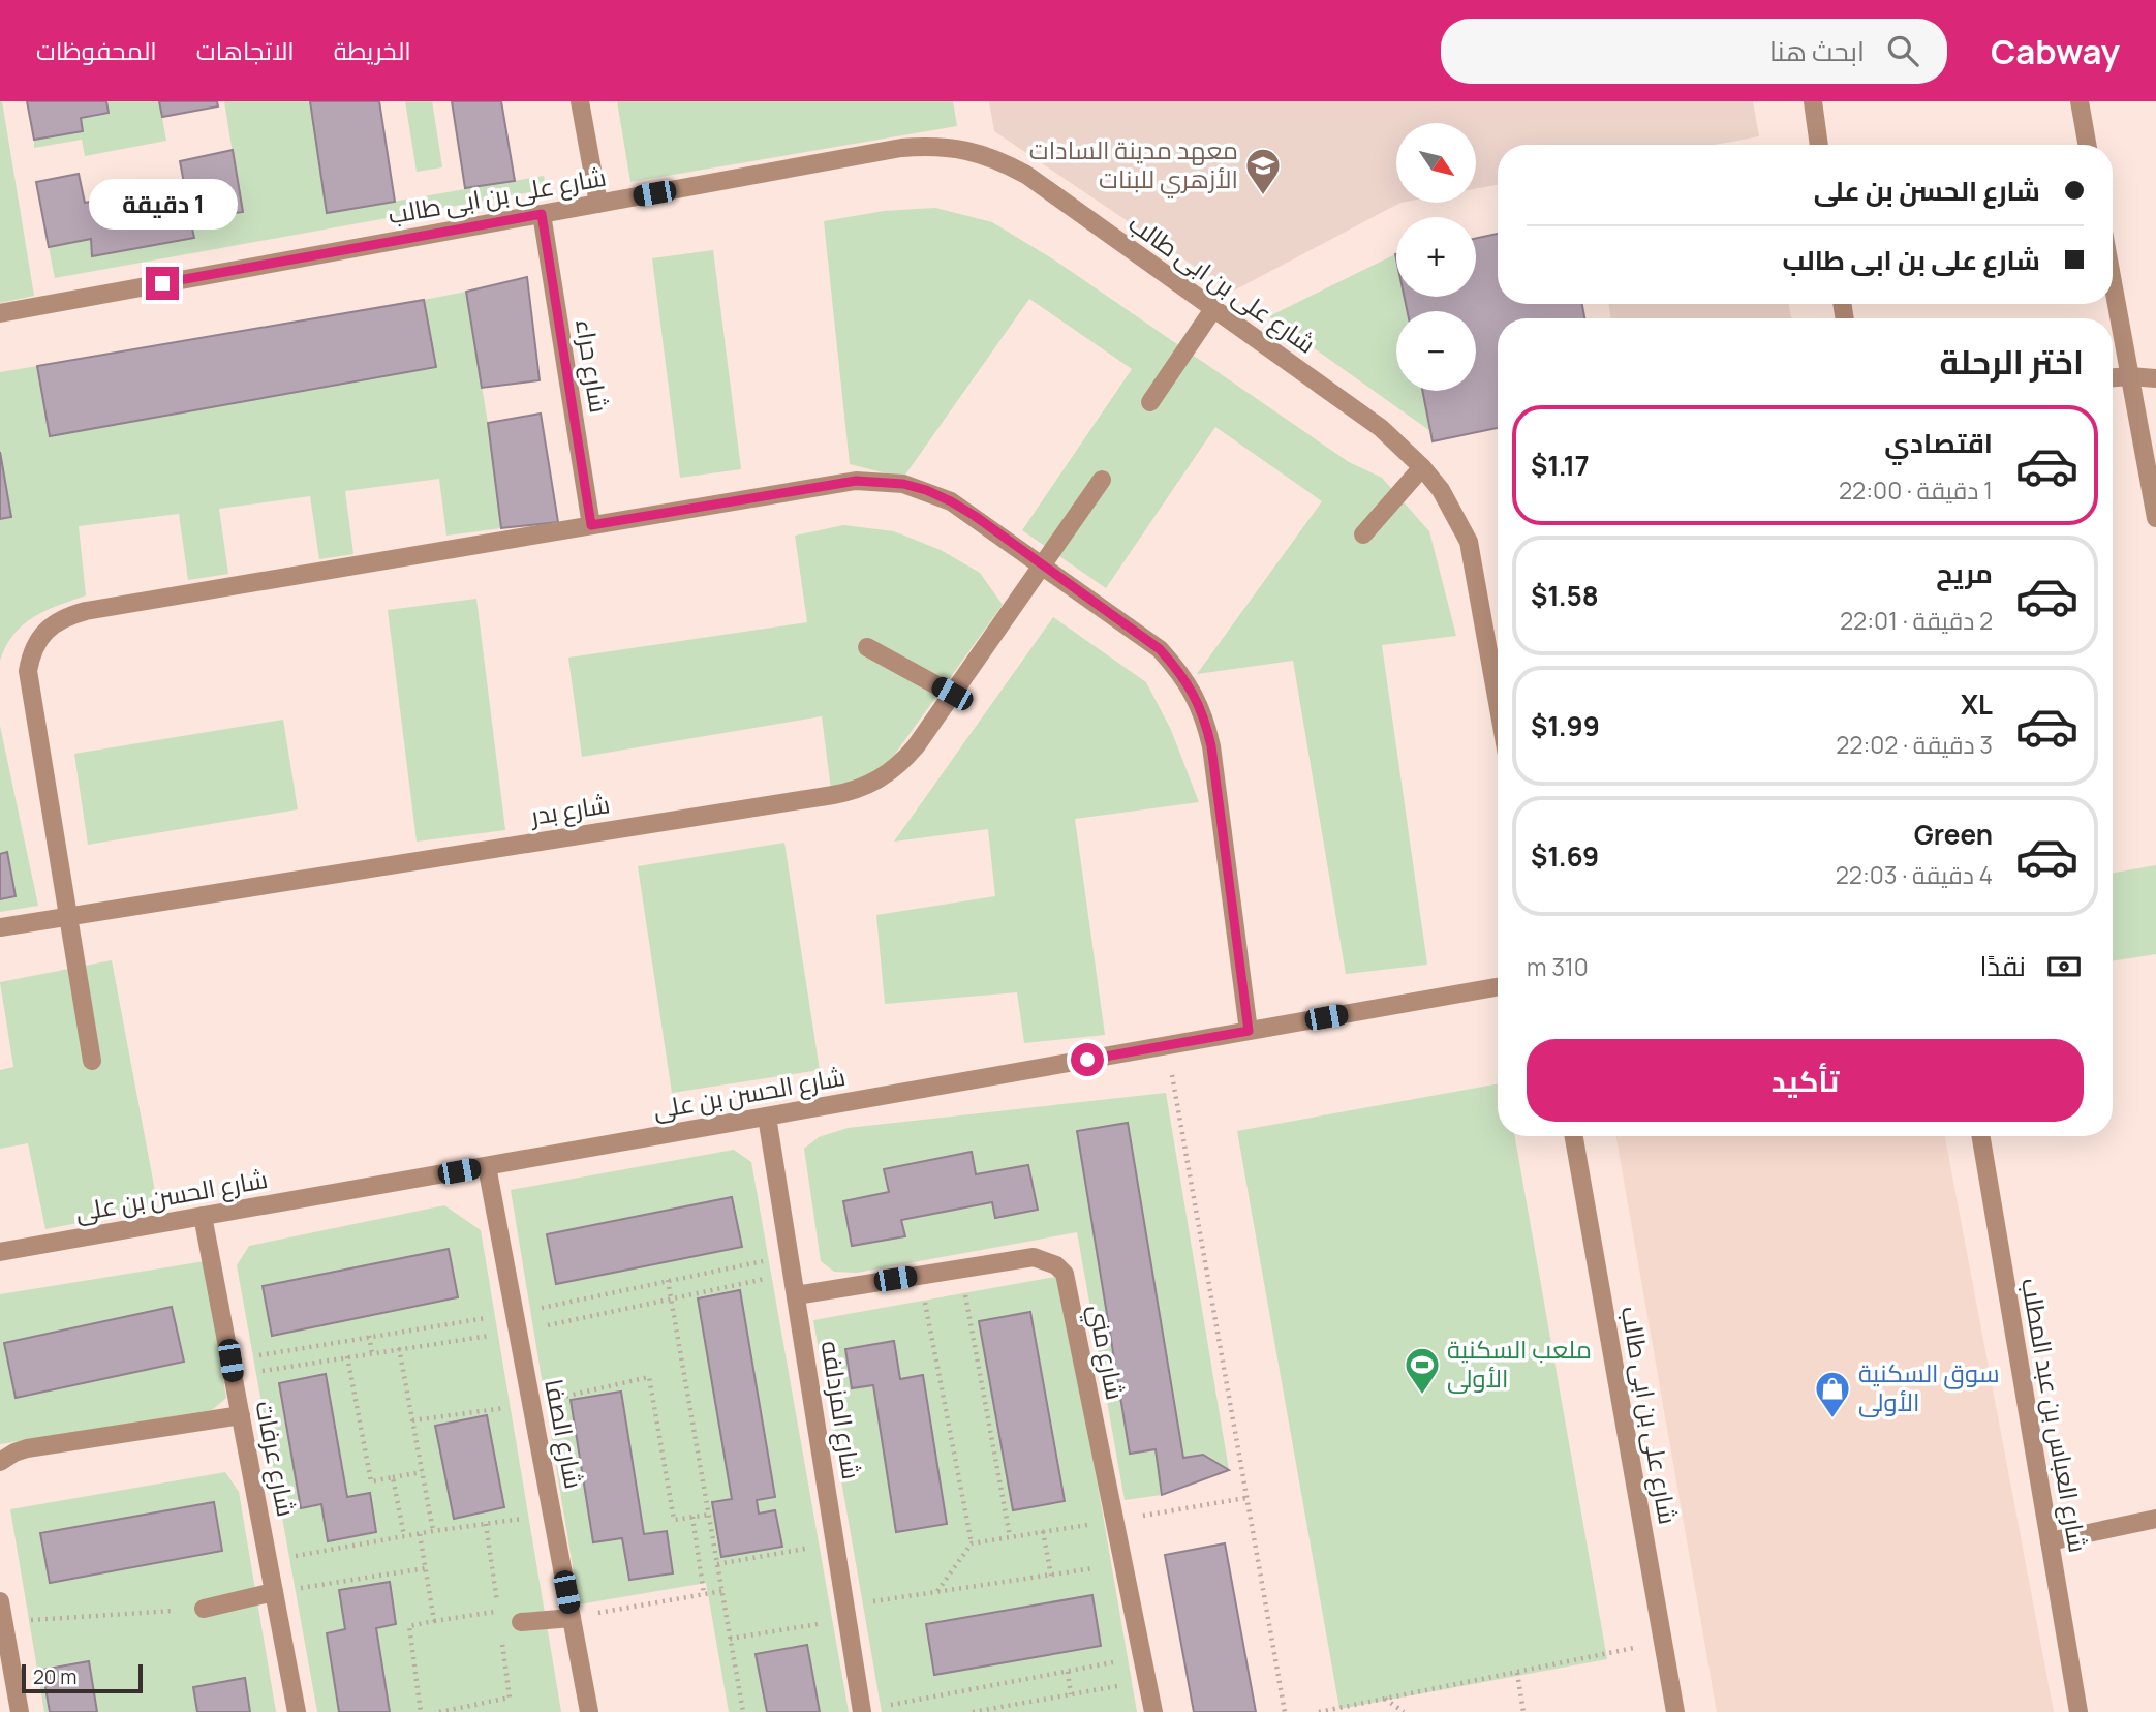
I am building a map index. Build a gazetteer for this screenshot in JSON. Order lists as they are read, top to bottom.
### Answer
{
  "streets": {
    "street": [
      "شارع على بن ابى طالب",
      "شارع حراء",
      "شارع بدر",
      "شارع الحسن بن على",
      "شارع مني",
      "شارع المزدلفه",
      "شارع العباس بن عبد المطلب",
      "شارع الصفا",
      "شارع عرفات"
    ]
  },
  "crossings": [
    ["شارع على بن ابى طالب", "شارع حراء"],
    ["شارع الحسن بن على", "شارع المزدلفه"],
    ["شارع الحسن بن على", "شارع الصفا"],
    ["شارع الحسن بن على", "شارع عرفات"],
    ["شارع مني", "شارع المزدلفه"]
  ],
  "places": {
    "school or university": ["معهد مدينة السادات الأزهري للبنات"],
    "sports": ["ملعب السكنية الأولى"],
    "shop": ["سوق السكنية الأولى"]
  },
  "scale_bar": "20 m",
  "north": "bottom right",
  "page": {
    "header": "Cabway",
    "search": "ابحث هنا",
    "nav": ["الخريطة", "الاتجاهات", "المحفوظات"],
    "map_buttons": ["+", "−"],
    "banner": ["شارع الحسن بن على", "شارع على بن ابى طالب"],
    "bubble": "1 دقيقة",
    "heading": "اختر الرحلة",
    "list": [
      {
        "name": "اقتصادي",
        "note": "1 دقيقة · 22:00",
        "value": "$1.17"
      },
      {
        "name": "مريح",
        "note": "2 دقيقة · 22:01",
        "value": "$1.58"
      },
      {
        "name": "XL",
        "note": "3 دقيقة · 22:02",
        "value": "$1.99"
      },
      {
        "name": "Green",
        "note": "4 دقيقة · 22:03",
        "value": "$1.69"
      }
    ],
    "pay": ["نقدًا", "310 m"],
    "buttons": "تأكيد",
    "scale": "20 m"
  }
}
